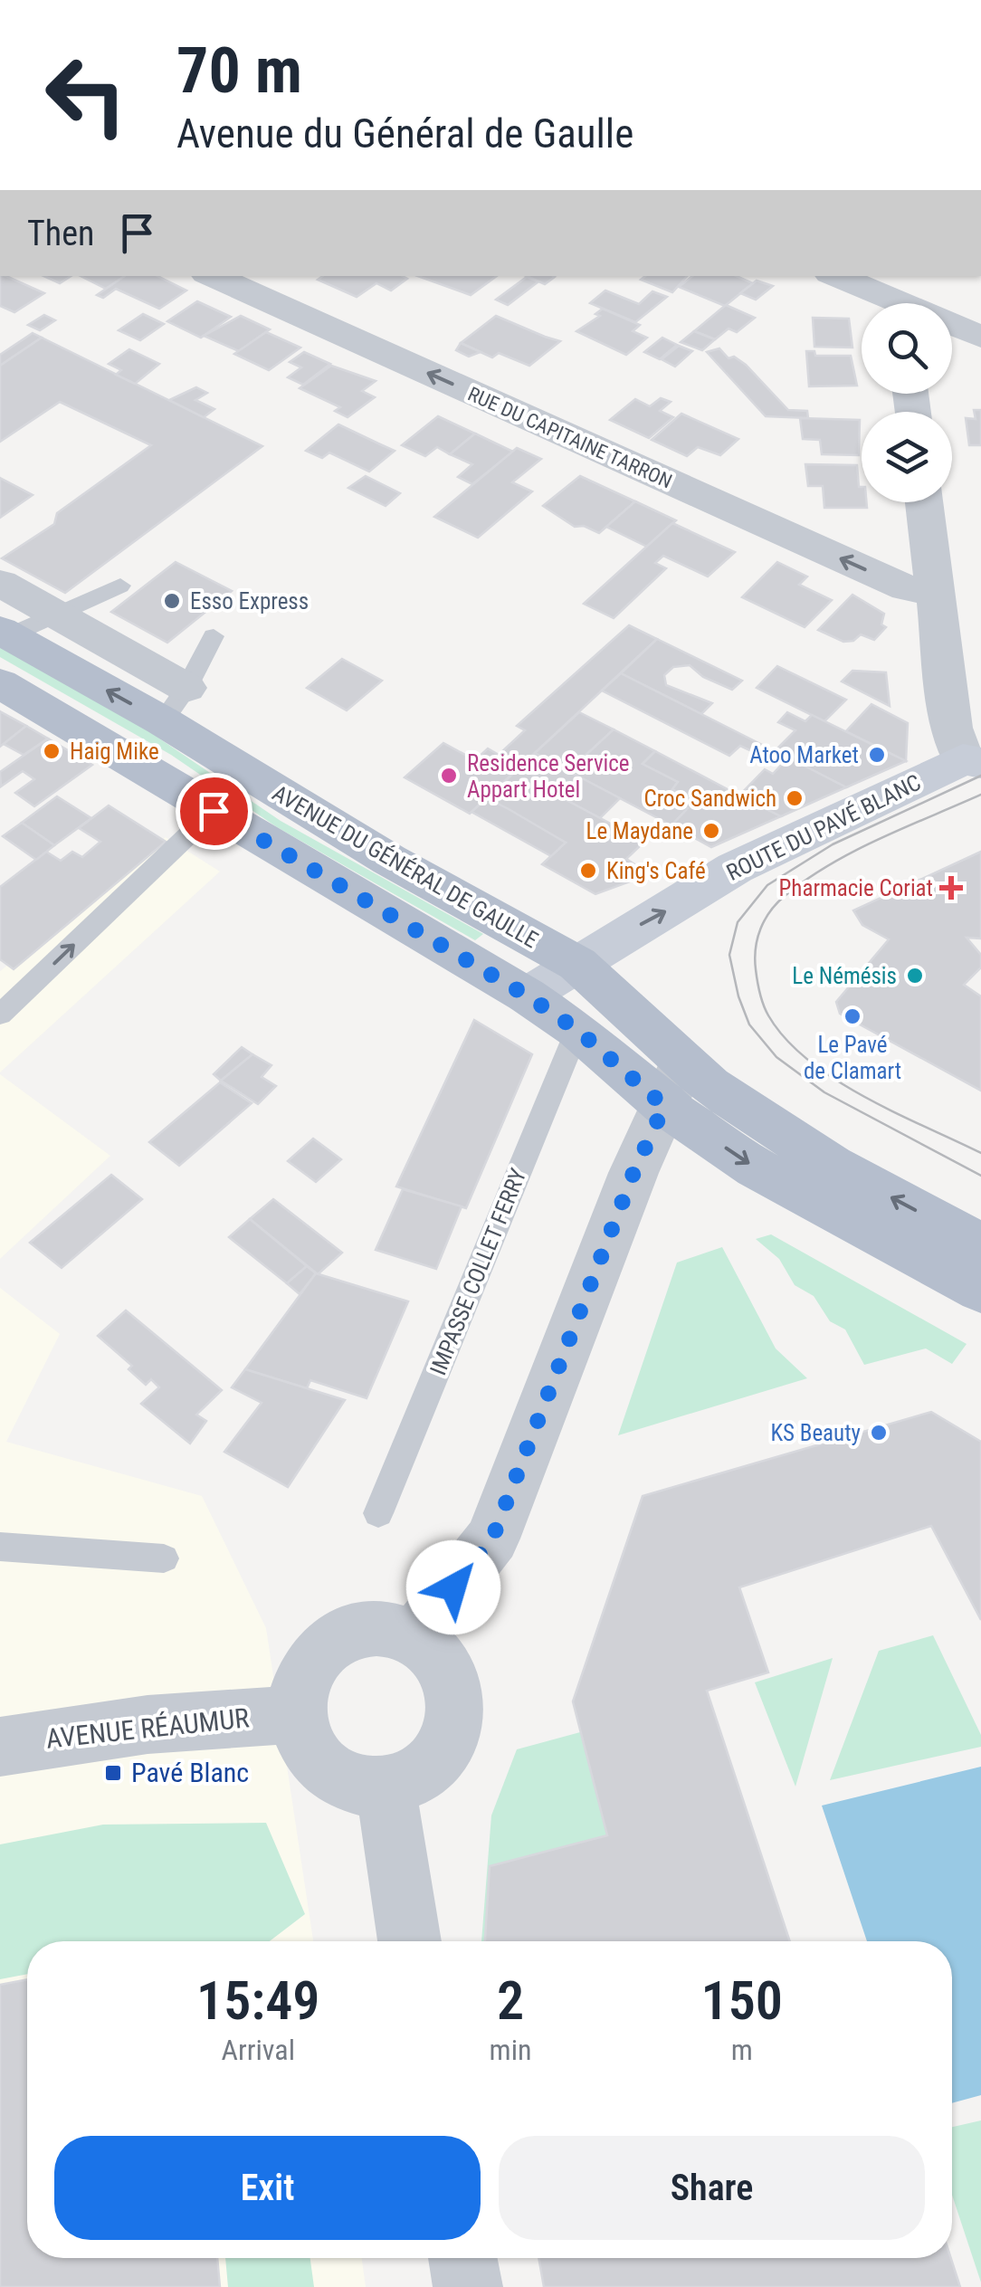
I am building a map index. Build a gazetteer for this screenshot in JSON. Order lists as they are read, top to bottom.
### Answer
{
  "streets": {
    "main road": ["ROUTE DU PAVÉ BLANC", "AVENUE DU GÉNÉRAL DE GAULLE"],
    "street": ["RUE DU CAPITAINE TARRON", "AVENUE RÉAUMUR"],
    "lane": ["IMPASSE COLLET FERRY"]
  },
  "crossings": [
    ["ROUTE DU PAVÉ BLANC", "AVENUE DU GÉNÉRAL DE GAULLE"],
    ["AVENUE DU GÉNÉRAL DE GAULLE", "IMPASSE COLLET FERRY"]
  ],
  "one_way": ["ROUTE DU PAVÉ BLANC"],
  "places": {
    "other": [
      "Esso Express",
      "Haig Mike",
      "Atoo Market",
      "Residence Service Appart Hotel",
      "Croc Sandwich",
      "Le Maydane",
      "King's Café",
      "Le Némésis",
      "Le Pavé de Clamart",
      "KS Beauty"
    ],
    "health": ["Pharmacie Coriat"],
    "transit": ["Pavé Blanc"]
  },
  "page": {
    "turn": ["70 m", "Avenue du Général de Gaulle"],
    "then": "Then",
    "eta": [
      "15:49",
      "Arrival",
      "2",
      "min",
      "150",
      "m"
    ],
    "buttons": ["Exit", "Share"]
  }
}
